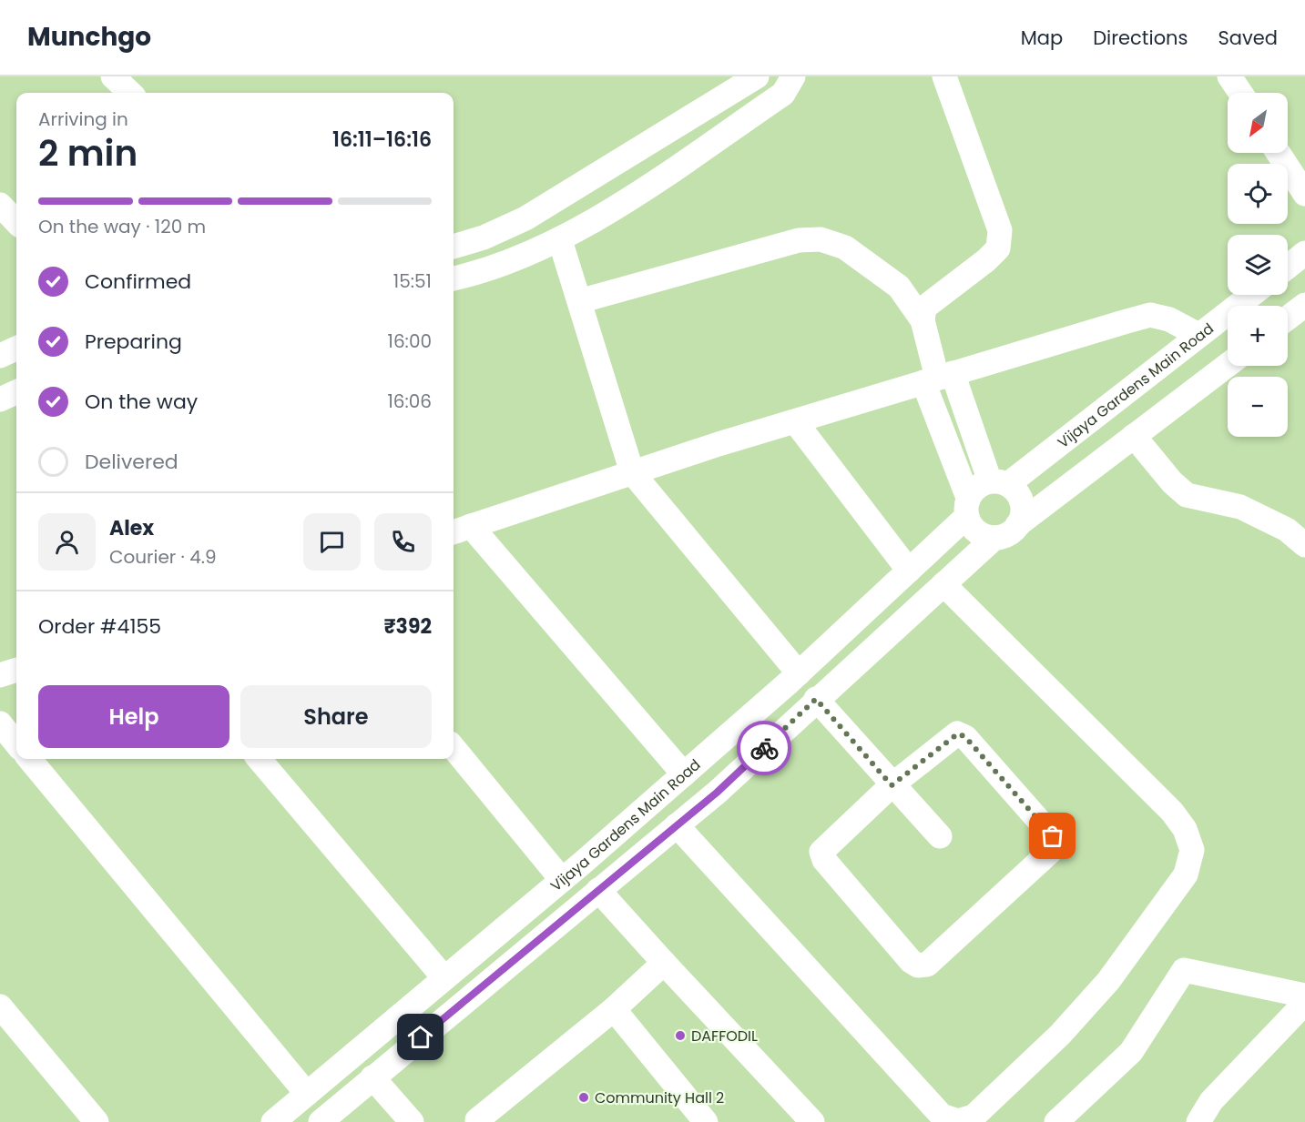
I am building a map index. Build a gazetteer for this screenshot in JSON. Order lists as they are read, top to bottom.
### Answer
{
  "streets": {
    "street": ["Vijaya Gardens Main Road"]
  },
  "places": ["DAFFODIL", "Community Hall 2"],
  "north": "bottom left",
  "page": {
    "header": "Munchgo",
    "nav": ["Map", "Directions", "Saved"],
    "map_buttons": ["+", "−"],
    "heading": ["2 min", "Arriving in", "16:11–16:16"],
    "panel": [
      "Alex",
      "Courier · 4.9",
      "Order #4155",
      "₹392"
    ],
    "bar": "On the way · 120 m",
    "list": [
      ["Confirmed", "15:51"],
      ["Preparing", "16:00"],
      ["On the way", "16:06"],
      "Delivered"
    ],
    "buttons": ["Help", "Share"]
  }
}
